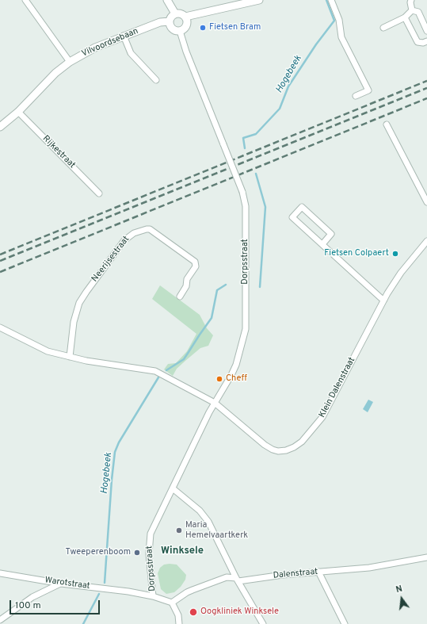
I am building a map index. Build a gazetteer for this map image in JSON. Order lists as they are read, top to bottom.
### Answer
{
  "streets": {
    "street": [
      "Vilvoordsebaan",
      "Rijkestraat",
      "Neerijsestraat",
      "Dorpsstraat",
      "Klein Dalenstraat",
      "Dalenstraat",
      "Warotstraat"
    ]
  },
  "crossings": [
    ["Vilvoordsebaan", "Rijkestraat"],
    ["Vilvoordsebaan", "Dorpsstraat"],
    ["Dorpsstraat", "Klein Dalenstraat"],
    ["Dorpsstraat", "Warotstraat"],
    ["Dalenstraat", "Warotstraat"]
  ],
  "districts": ["Winksele"],
  "water": ["Hogebeek"],
  "places": [
    "Fietsen Bram",
    "Fietsen Colpaert",
    "Cheff",
    "Maria Hemelvaartkerk",
    "Tweeperenboom",
    "Oogkliniek Winksele"
  ],
  "scale_bar": "100 m",
  "north": "top"
}
